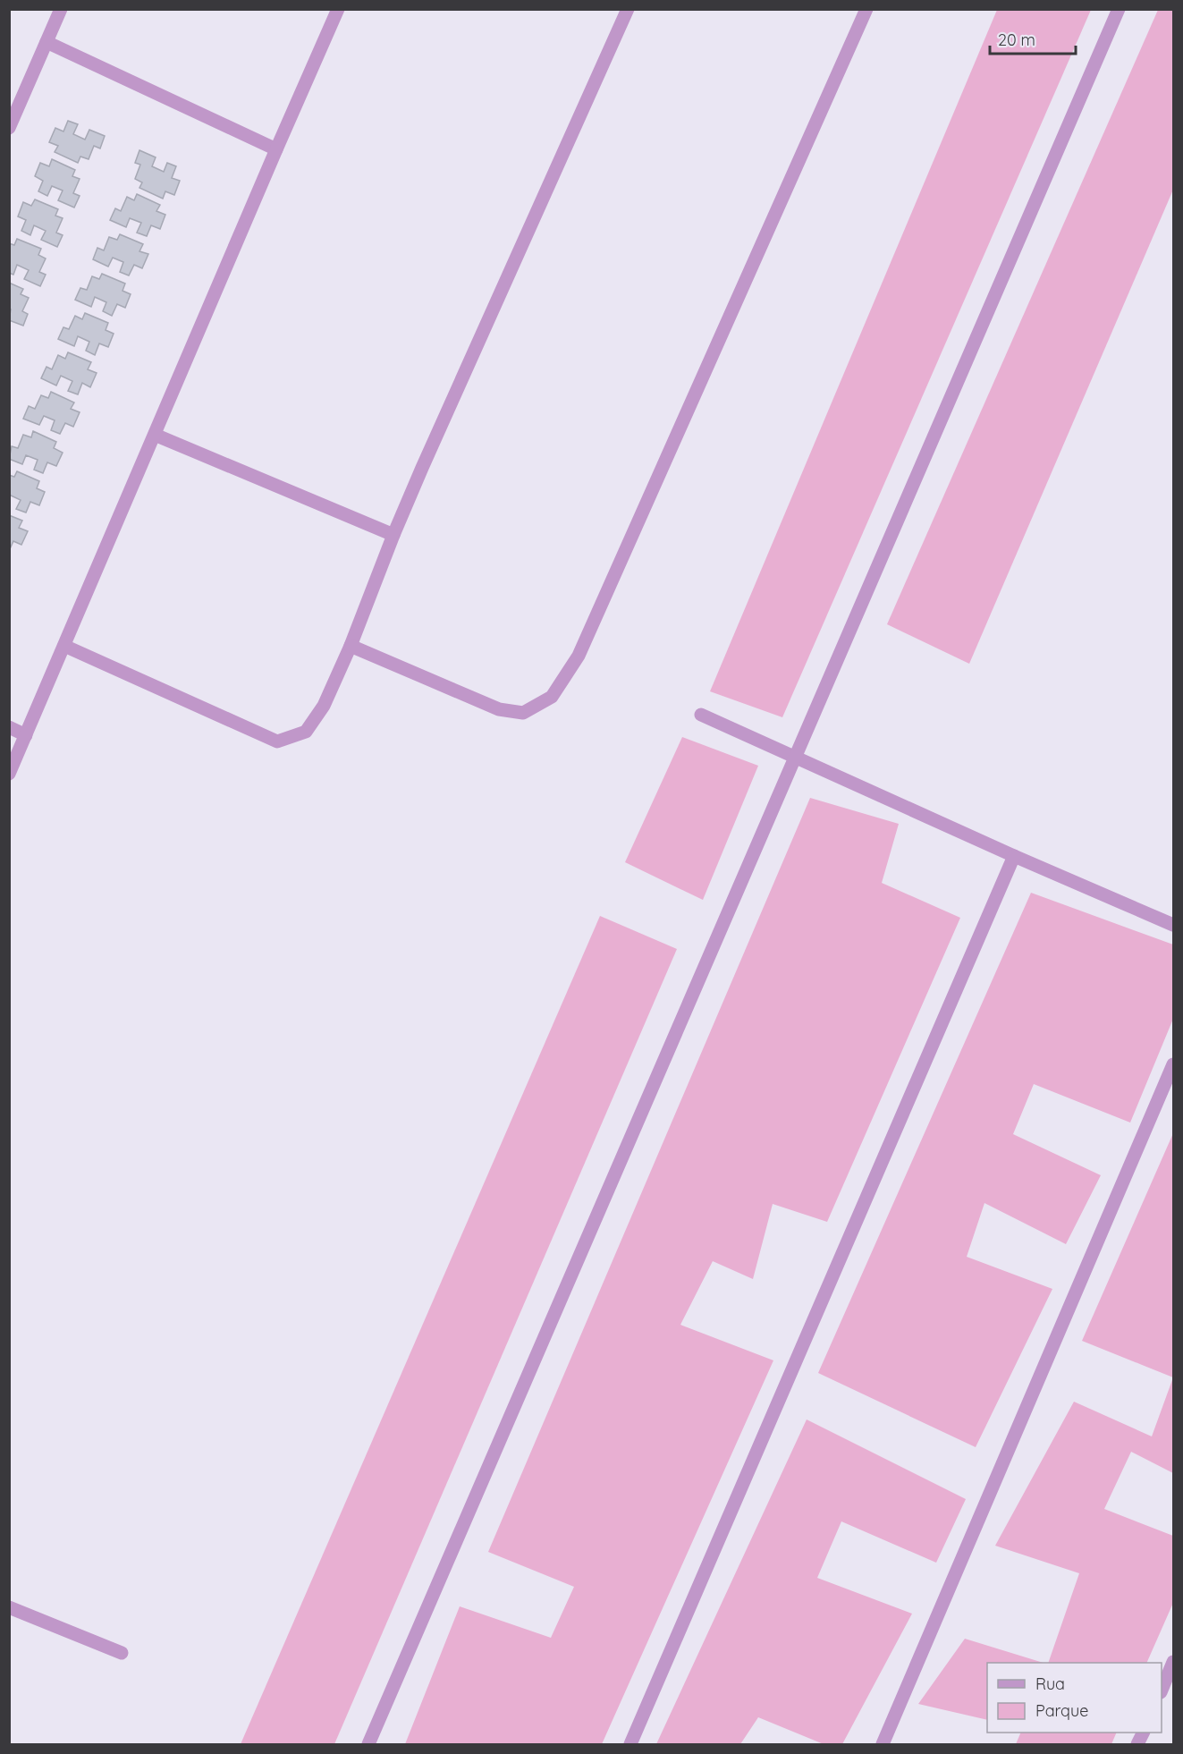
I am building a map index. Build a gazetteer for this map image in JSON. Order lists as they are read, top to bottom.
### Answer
{
  "legend": ["Rua", "Parque"],
  "scale_bar": "20 m"
}
